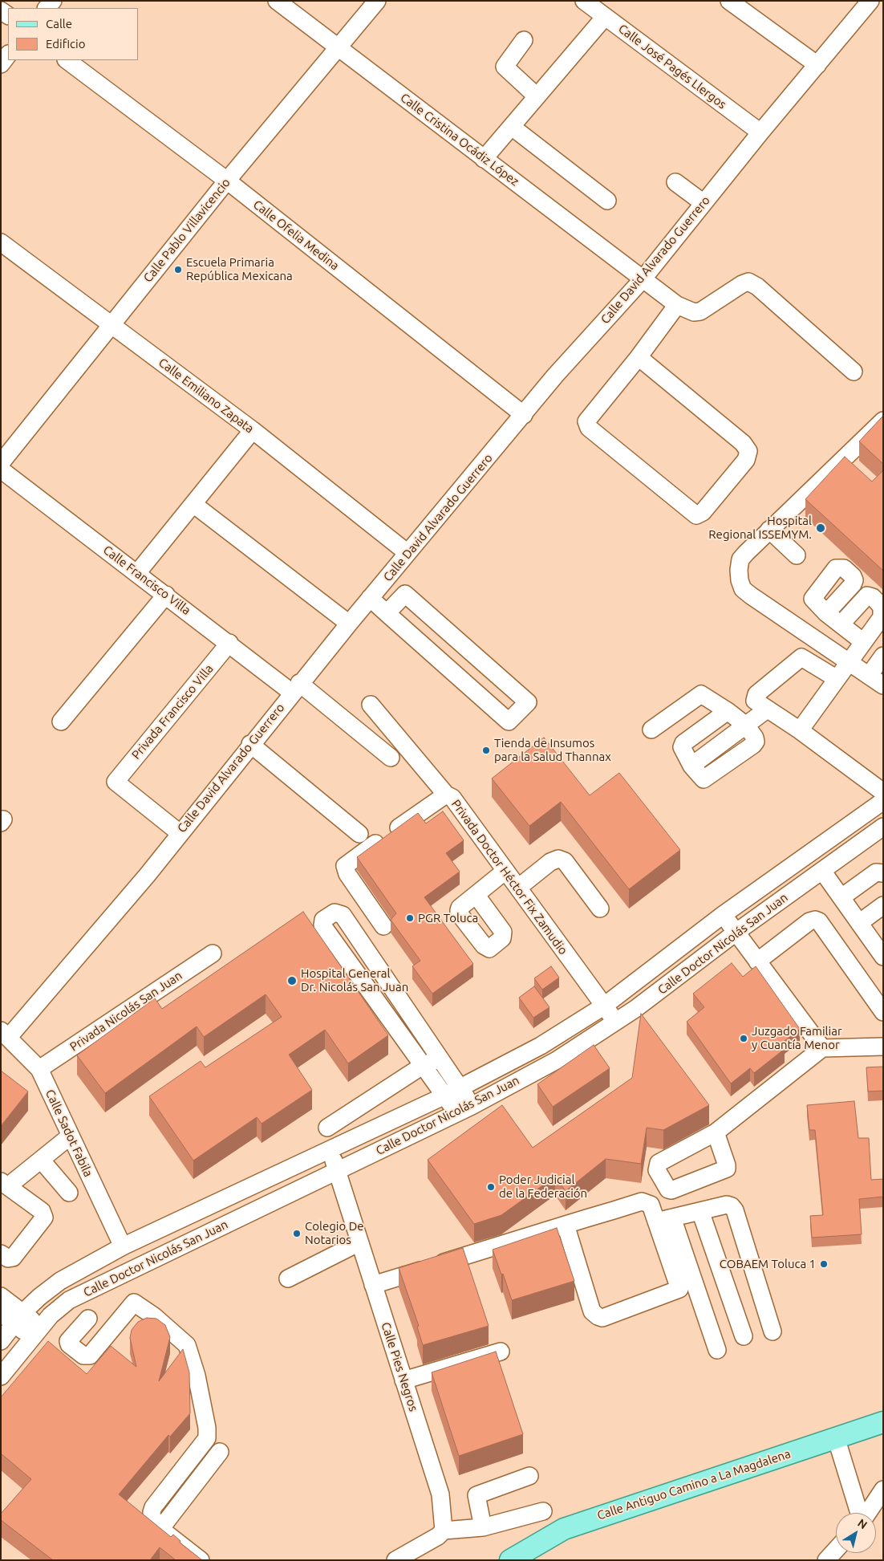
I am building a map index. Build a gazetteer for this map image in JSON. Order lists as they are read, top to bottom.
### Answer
{
  "streets": {
    "main road": ["Calle Antiguo Camino a La Magdalena"],
    "street": [
      "Calle José Pagés Llergos",
      "Calle Cristina Ocádiz López",
      "Calle Pablo Villavicencio",
      "Calle Ofelia Medina",
      "Calle David Alvarado Guerrero",
      "Calle Emiliano Zapata",
      "Calle Francisco Villa",
      "Privada Francisco Villa",
      "Privada Doctor Héctor Fix Zamudio",
      "Calle Doctor Nicolás San Juan",
      "Privada Nicolás San Juan",
      "Calle Sadot Fabila",
      "Calle Pies Negros"
    ]
  },
  "crossings": [
    ["Calle José Pagés Llergos", "Calle David Alvarado Guerrero"],
    ["Calle Cristina Ocádiz López", "Calle Pablo Villavicencio"],
    ["Calle Cristina Ocádiz López", "Calle David Alvarado Guerrero"],
    ["Calle Pablo Villavicencio", "Calle Ofelia Medina"],
    ["Calle Pablo Villavicencio", "Calle Emiliano Zapata"],
    ["Calle Ofelia Medina", "Calle David Alvarado Guerrero"],
    ["Calle David Alvarado Guerrero", "Calle Emiliano Zapata"],
    ["Calle David Alvarado Guerrero", "Calle Francisco Villa"],
    ["Calle David Alvarado Guerrero", "Privada Francisco Villa"],
    ["Calle David Alvarado Guerrero", "Calle Sadot Fabila"],
    ["Calle Francisco Villa", "Privada Francisco Villa"],
    ["Privada Doctor Héctor Fix Zamudio", "Calle Doctor Nicolás San Juan"],
    ["Calle Doctor Nicolás San Juan", "Calle Sadot Fabila"],
    ["Calle Doctor Nicolás San Juan", "Calle Pies Negros"],
    ["Privada Nicolás San Juan", "Calle Sadot Fabila"]
  ],
  "places": [
    "Escuela Primaria República Mexicana",
    "Hospital Regional ISSEMYM.",
    "Tienda de Insumos para la Salud Thannax",
    "PGR Toluca",
    "Hospital General Dr. Nicolás San Juan",
    "Juzgado Familiar y Cuantía Menor",
    "Poder Judicial de la Federación",
    "Colegio De Notarios",
    "COBAEM Toluca 1"
  ],
  "legend": ["Calle", "Edificio"],
  "north": "top right"
}
